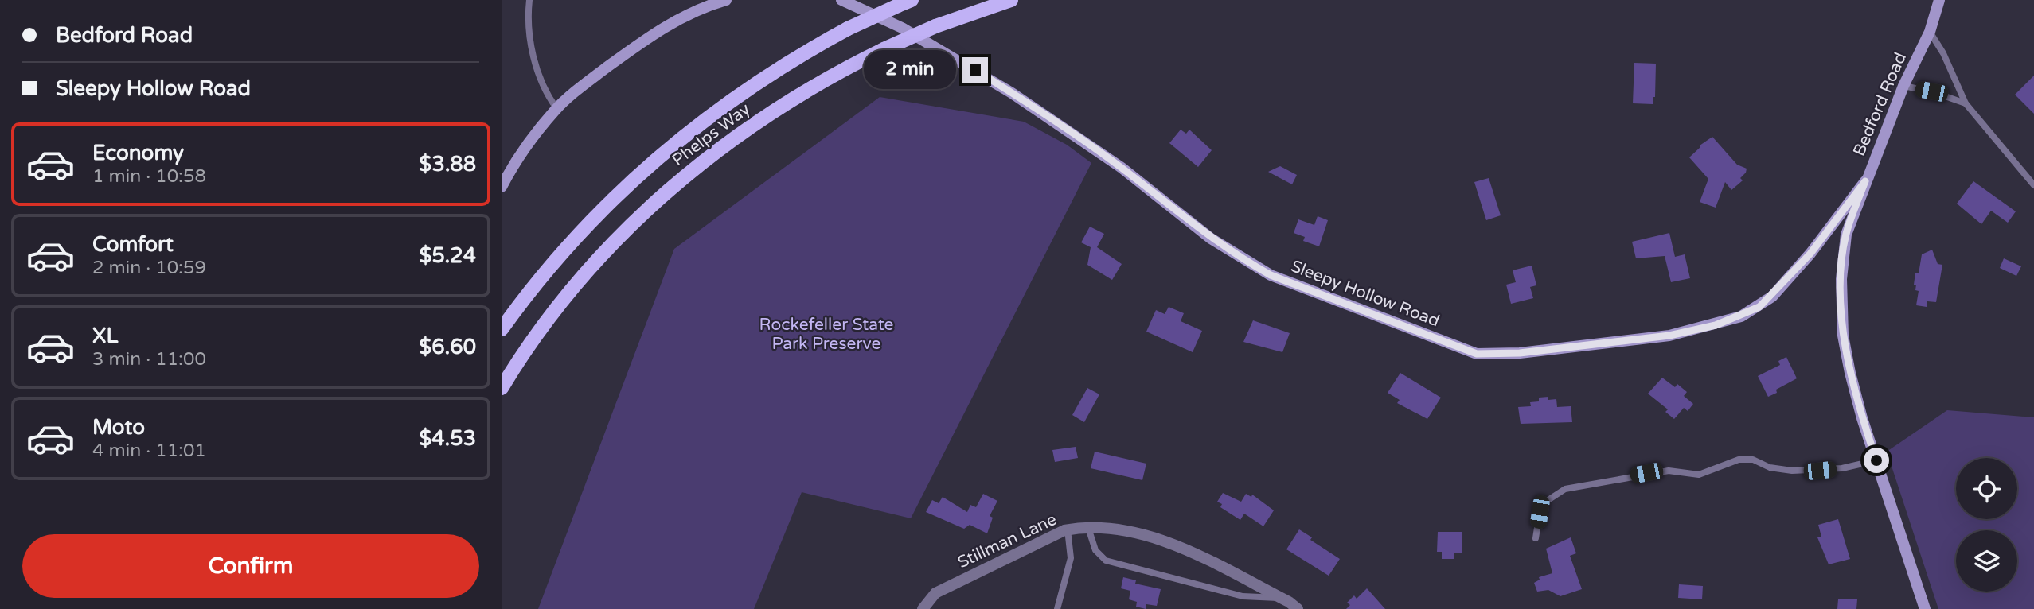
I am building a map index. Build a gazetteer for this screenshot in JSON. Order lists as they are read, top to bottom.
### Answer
{
  "streets": {
    "main road": ["Phelps Way"],
    "street": ["Bedford Road", "Sleepy Hollow Road", "Stillman Lane"]
  },
  "crossings": [
    ["Bedford Road", "Sleepy Hollow Road"]
  ],
  "parks": ["Rockefeller State Park Preserve"],
  "page": {
    "banner": ["Bedford Road", "Sleepy Hollow Road"],
    "bubble": "2 min",
    "list": [
      {
        "name": "Economy",
        "note": "1 min · 10:58",
        "value": "$3.88"
      },
      {
        "name": "Comfort",
        "note": "2 min · 10:59",
        "value": "$5.24"
      },
      {
        "name": "XL",
        "note": "3 min · 11:00",
        "value": "$6.60"
      },
      {
        "name": "Moto",
        "note": "4 min · 11:01",
        "value": "$4.53"
      }
    ],
    "buttons": "Confirm"
  }
}
